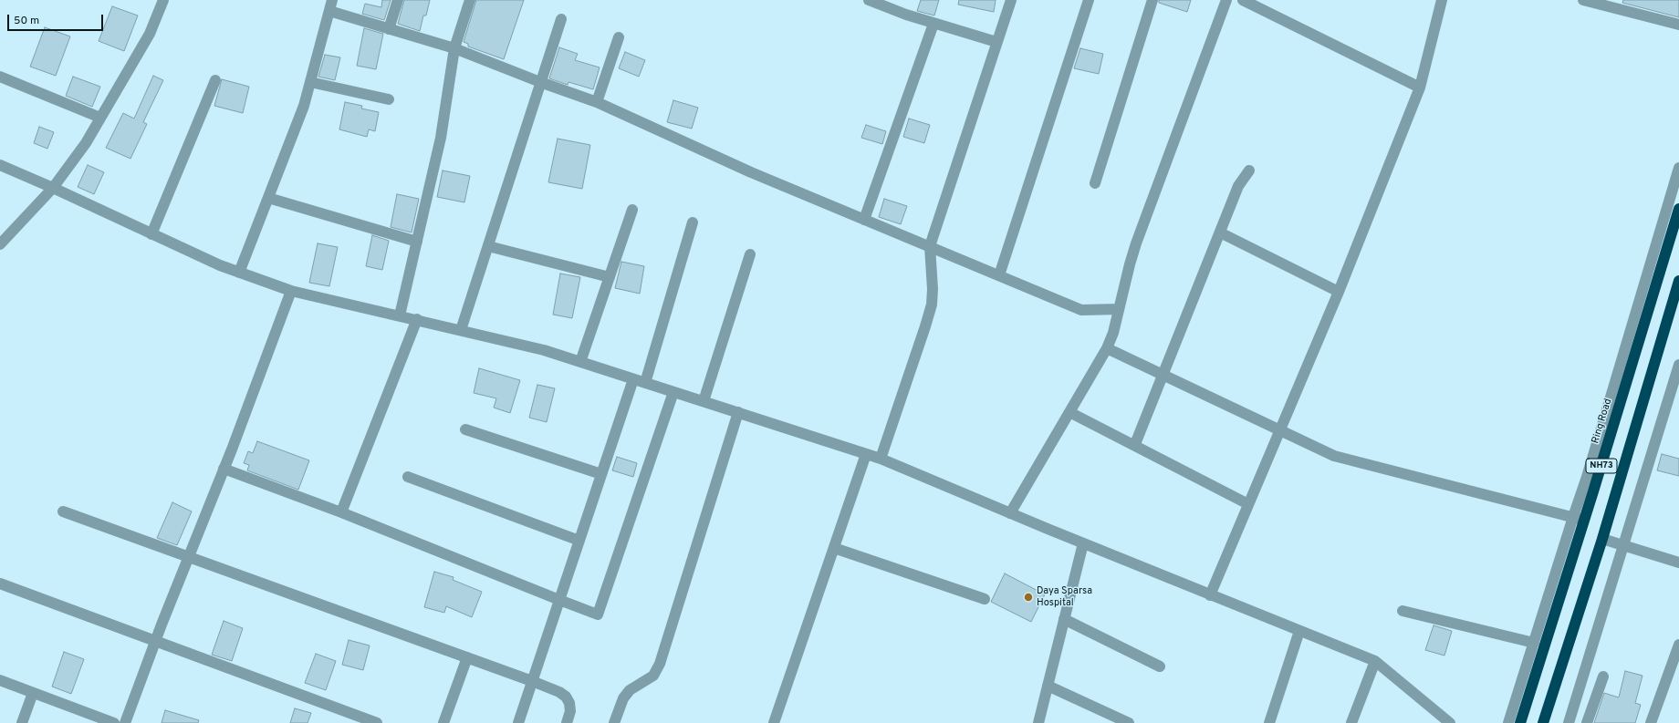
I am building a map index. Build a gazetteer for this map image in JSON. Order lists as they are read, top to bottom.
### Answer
{
  "streets": {
    "highway": ["Ring Road", "NH73"]
  },
  "places": ["Daya Sparsa Hospital"],
  "scale_bar": "50 m"
}
